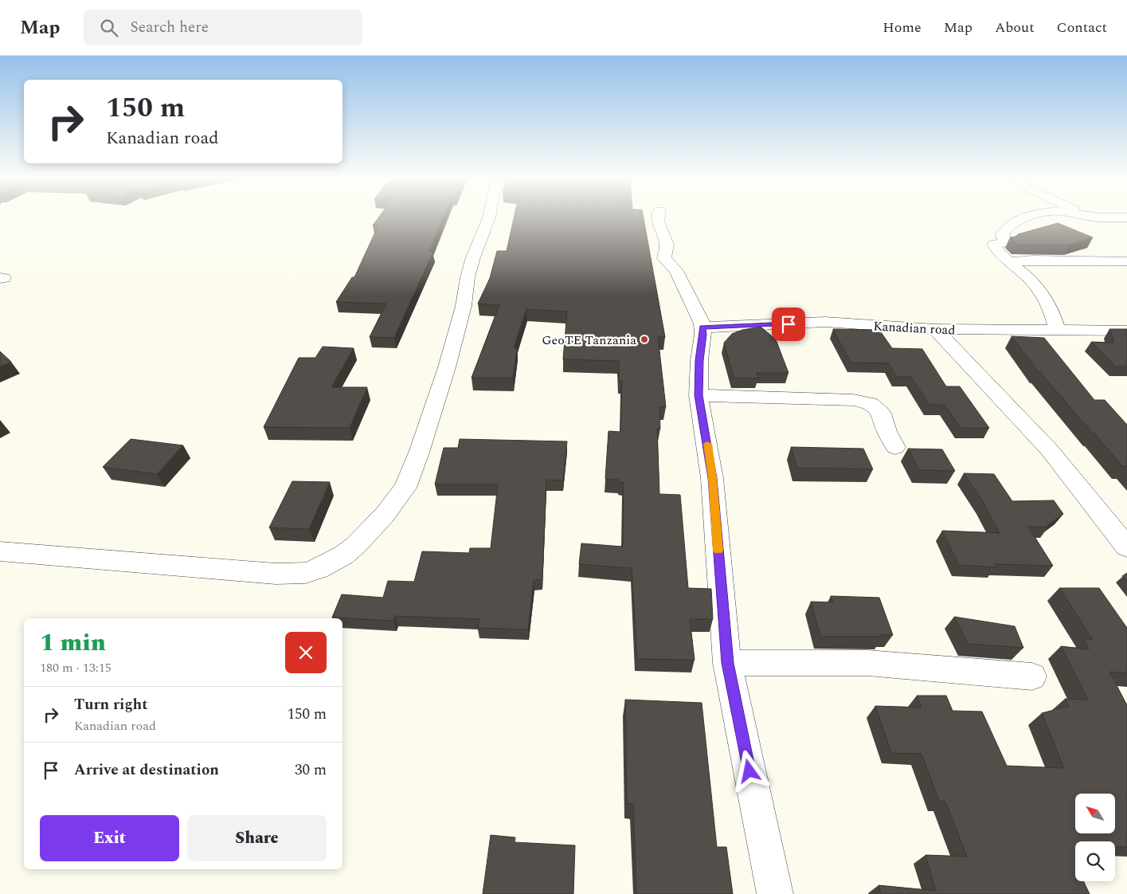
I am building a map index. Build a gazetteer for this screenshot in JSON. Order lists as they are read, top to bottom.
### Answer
{
  "streets": {
    "street": ["Kanadian road"]
  },
  "places": ["GeoTE Tanzania"],
  "north": "top left",
  "page": {
    "header": "Map",
    "search": "Search here",
    "nav": [
      "Home",
      "Map",
      "About",
      "Contact"
    ],
    "turn": ["150 m", "Kanadian road"],
    "heading": ["1 min", "180 m · 13:15"],
    "list": [
      {
        "name": "Turn right",
        "note": "Kanadian road",
        "value": "150 m"
      },
      {
        "name": "Arrive at destination",
        "value": "30 m"
      }
    ],
    "buttons": ["Exit", "Share"]
  }
}
